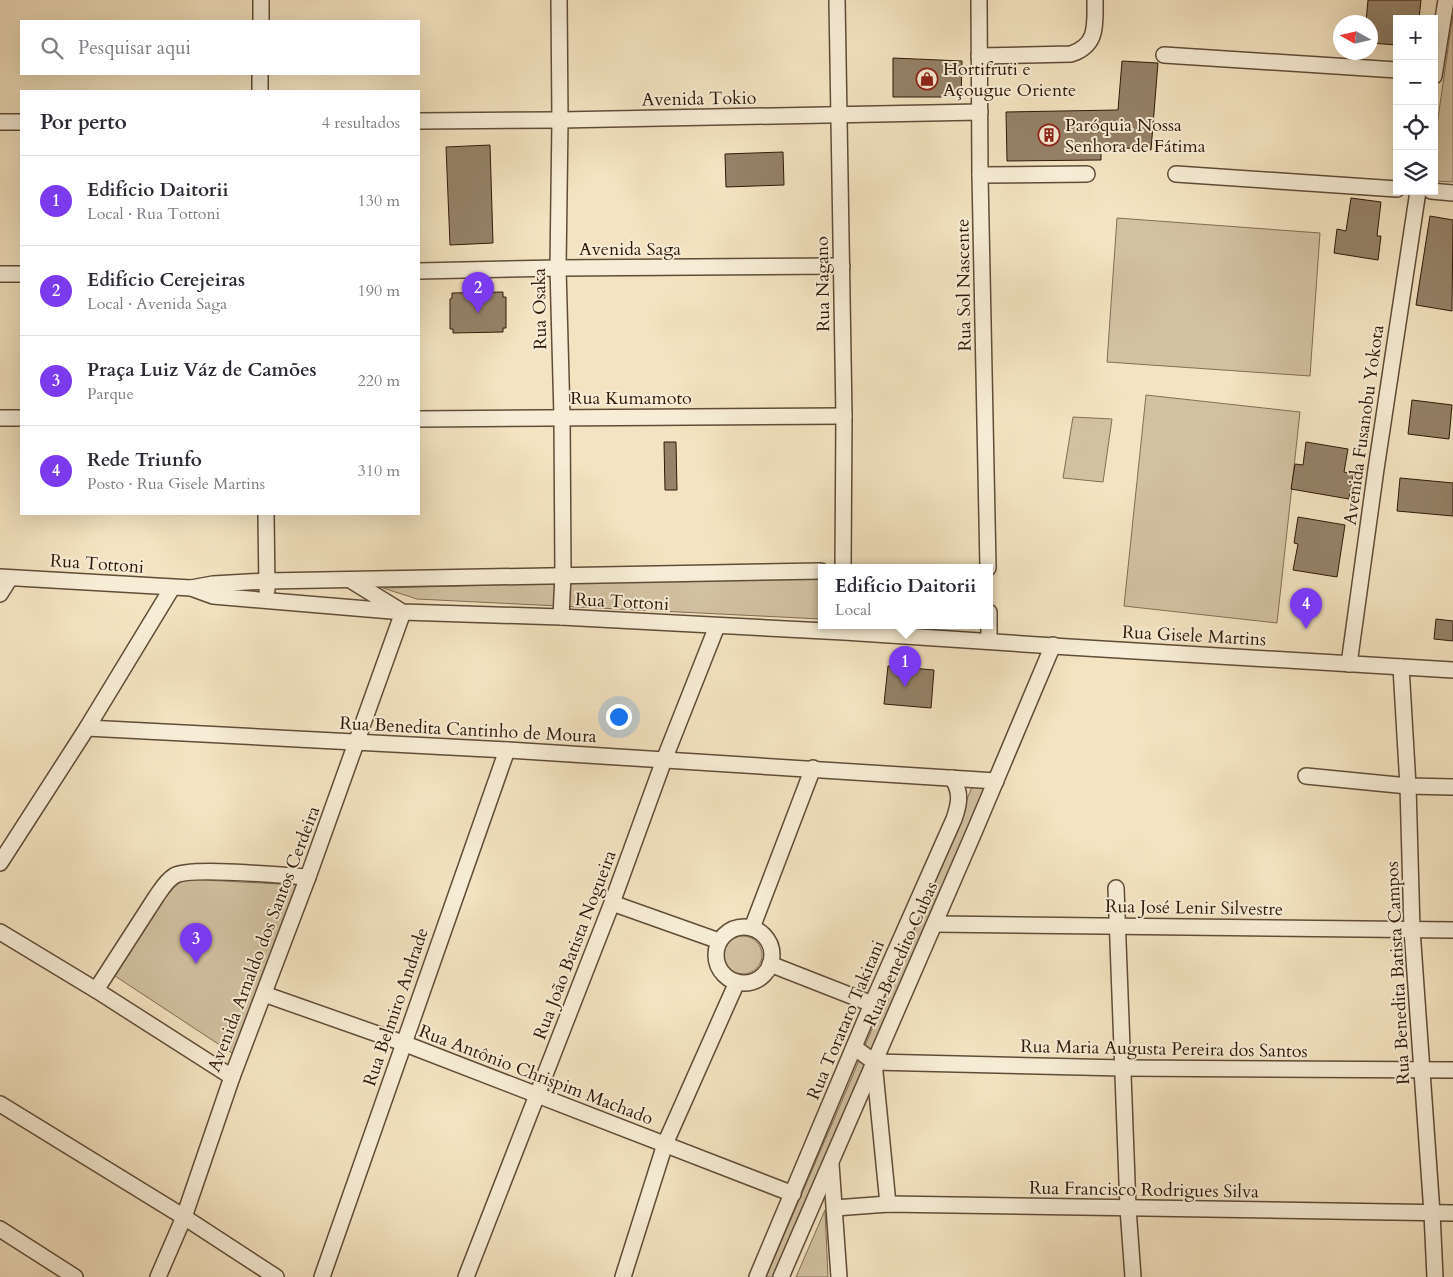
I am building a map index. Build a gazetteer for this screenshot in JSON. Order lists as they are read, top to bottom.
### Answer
{
  "streets": {
    "street": [
      "Avenida Tokio",
      "Avenida Saga",
      "Rua Nagano",
      "Rua Sol Nascente",
      "Rua Osaka",
      "Rua Kumamoto",
      "Avenida Fusanobu Yokota",
      "Rua Tottoni",
      "Rua Gisele Martins",
      "Rua Benedita Cantinho de Moura",
      "Rua José Lenir Silvestre",
      "Avenida Arnaldo dos Santos Cerdeira",
      "Rua João Batista Nogueira",
      "Rua Benedito Cubas",
      "Rua Benedita Batista Campos",
      "Rua Belmiro Andrade",
      "Rua Torataro Takitani",
      "Rua Maria Augusta Pereira dos Santos",
      "Rua Antônio Chrispim Machado",
      "Rua Francisco Rodrigues Silva"
    ]
  },
  "crossings": [
    ["Avenida Tokio", "Rua Nagano"],
    ["Avenida Tokio", "Rua Sol Nascente"],
    ["Avenida Tokio", "Rua Osaka"],
    ["Avenida Saga", "Rua Nagano"],
    ["Avenida Saga", "Rua Osaka"],
    ["Rua Nagano", "Rua Kumamoto"],
    ["Rua Osaka", "Rua Kumamoto"],
    ["Rua Osaka", "Rua Tottoni"],
    ["Avenida Fusanobu Yokota", "Rua Gisele Martins"],
    ["Rua Tottoni", "Rua Gisele Martins"],
    ["Rua Tottoni", "Avenida Arnaldo dos Santos Cerdeira"],
    ["Rua Tottoni", "Rua João Batista Nogueira"],
    ["Rua Tottoni", "Rua Benedito Cubas"],
    ["Rua Gisele Martins", "Rua Benedito Cubas"],
    ["Rua Gisele Martins", "Rua Benedita Batista Campos"],
    ["Rua Benedita Cantinho de Moura", "Avenida Arnaldo dos Santos Cerdeira"],
    ["Rua Benedita Cantinho de Moura", "Rua João Batista Nogueira"],
    ["Rua Benedita Cantinho de Moura", "Rua Benedito Cubas"],
    ["Rua Benedita Cantinho de Moura", "Rua Belmiro Andrade"],
    ["Rua Benedita Cantinho de Moura", "Rua Torataro Takitani"],
    ["Rua José Lenir Silvestre", "Rua Benedito Cubas"],
    ["Rua José Lenir Silvestre", "Rua Benedita Batista Campos"],
    ["Avenida Arnaldo dos Santos Cerdeira", "Rua Antônio Chrispim Machado"],
    ["Rua João Batista Nogueira", "Rua Antônio Chrispim Machado"],
    ["Rua Benedito Cubas", "Rua Maria Augusta Pereira dos Santos"],
    ["Rua Benedita Batista Campos", "Rua Maria Augusta Pereira dos Santos"],
    ["Rua Benedita Batista Campos", "Rua Francisco Rodrigues Silva"],
    ["Rua Belmiro Andrade", "Rua Antônio Chrispim Machado"],
    ["Rua Torataro Takitani", "Rua Antônio Chrispim Machado"]
  ],
  "places": {
    "shop": ["Hortifruti e Açougue Oriente"],
    "building": ["Paróquia Nossa Senhora de Fátima"]
  },
  "north": "left",
  "page": {
    "map_buttons": ["+", "−"],
    "search": "Pesquisar aqui",
    "heading": ["Por perto", "4 resultados"],
    "list": [
      {
        "mark": "1",
        "name": "Edifício Daitorii",
        "note": "Local · Rua Tottoni",
        "value": "130 m"
      },
      {
        "mark": "2",
        "name": "Edifício Cerejeiras",
        "note": "Local · Avenida Saga",
        "value": "190 m"
      },
      {
        "mark": "3",
        "name": "Praça Luiz Váz de Camões",
        "note": "Parque",
        "value": "220 m"
      },
      {
        "mark": "4",
        "name": "Rede Triunfo",
        "note": "Posto · Rua Gisele Martins",
        "value": "310 m"
      }
    ],
    "pins": [
      "2",
      "4",
      "1",
      "3"
    ],
    "popup": ["Edifício Daitorii", "Local"]
  }
}
